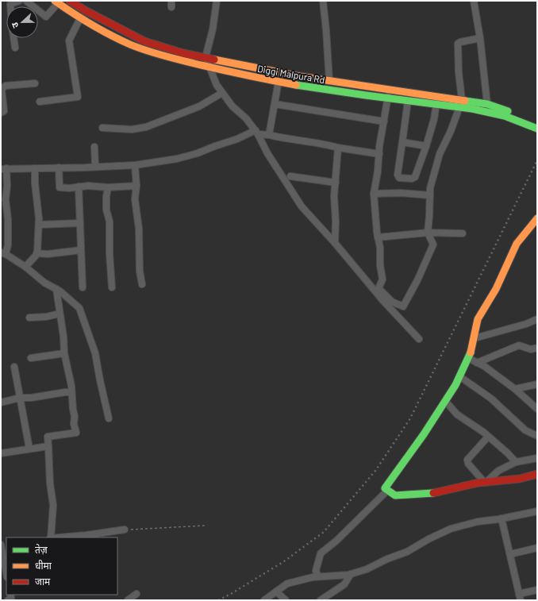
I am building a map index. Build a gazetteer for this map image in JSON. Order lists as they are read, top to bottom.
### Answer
{
  "streets": {
    "main road": ["Diggi Malpura Rd"]
  },
  "legend": ["तेज़", "धीमा", "जाम"],
  "north": "left"
}
